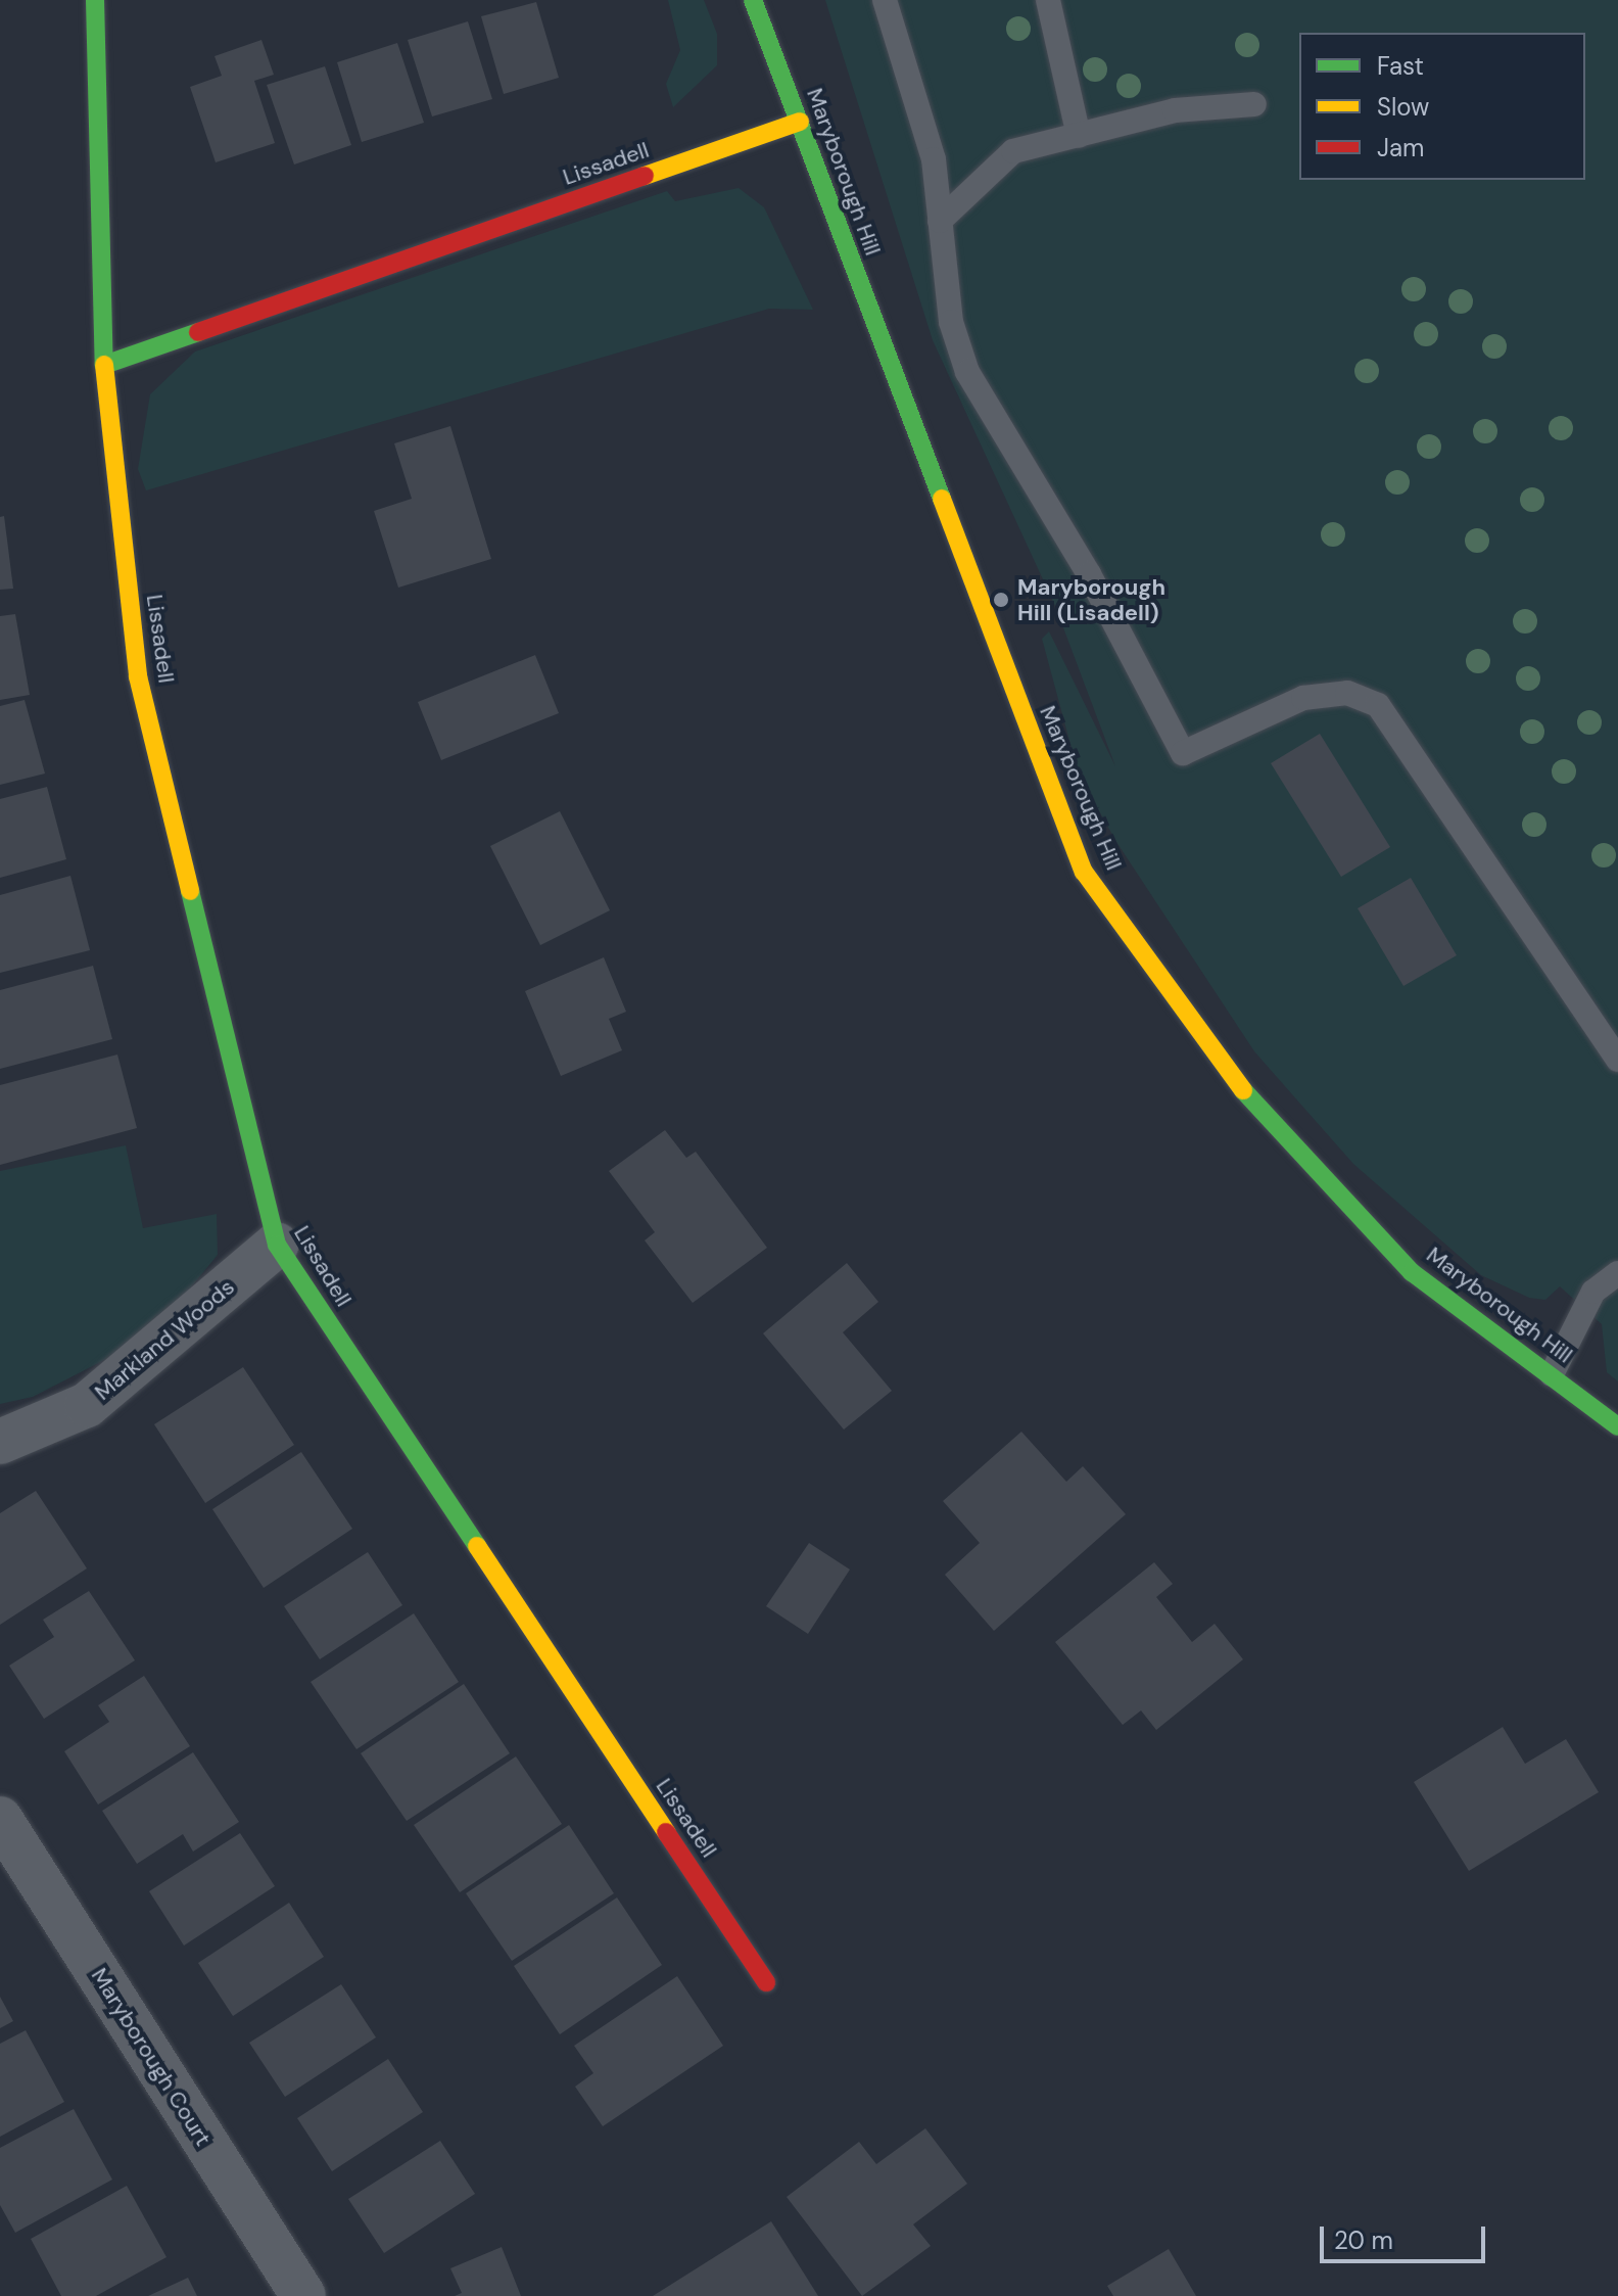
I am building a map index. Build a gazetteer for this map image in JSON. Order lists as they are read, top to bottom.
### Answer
{
  "streets": {
    "street": [
      "Lissadell",
      "Maryborough Hill",
      "Markland Woods",
      "Maryborough Court"
    ]
  },
  "crossings": [
    ["Lissadell", "Maryborough Hill"],
    ["Lissadell", "Markland Woods"]
  ],
  "places": ["Maryborough Hill (Lisadell)"],
  "legend": ["Fast", "Slow", "Jam"],
  "scale_bar": "20 m"
}
